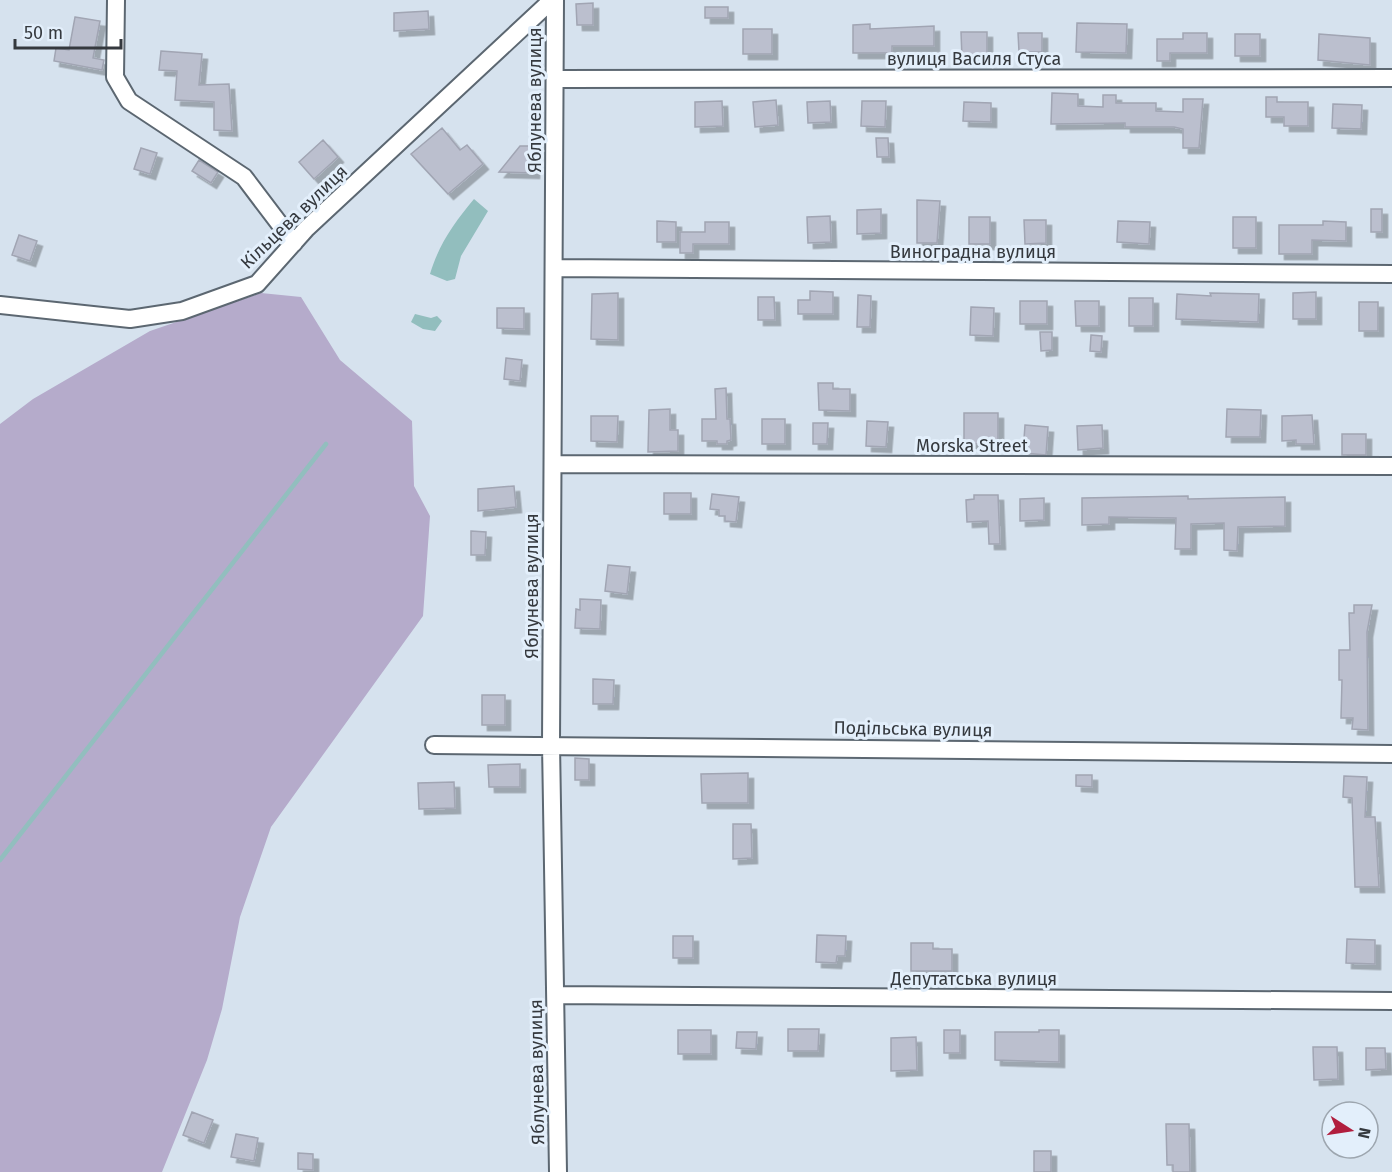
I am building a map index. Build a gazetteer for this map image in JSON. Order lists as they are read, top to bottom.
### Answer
{
  "streets": {
    "street": [
      "вулиця Василя Стуса",
      "Яблунева вулиця",
      "Кільцева вулиця",
      "Виноградна вулиця",
      "Morska Street",
      "Подільська вулиця",
      "Депутатська вулиця"
    ]
  },
  "crossings": [
    ["вулиця Василя Стуса", "Яблунева вулиця"],
    ["Яблунева вулиця", "Кільцева вулиця"],
    ["Яблунева вулиця", "Виноградна вулиця"],
    ["Яблунева вулиця", "Morska Street"],
    ["Яблунева вулиця", "Подільська вулиця"],
    ["Яблунева вулиця", "Депутатська вулиця"]
  ],
  "scale_bar": "50 m",
  "north": "right"
}
